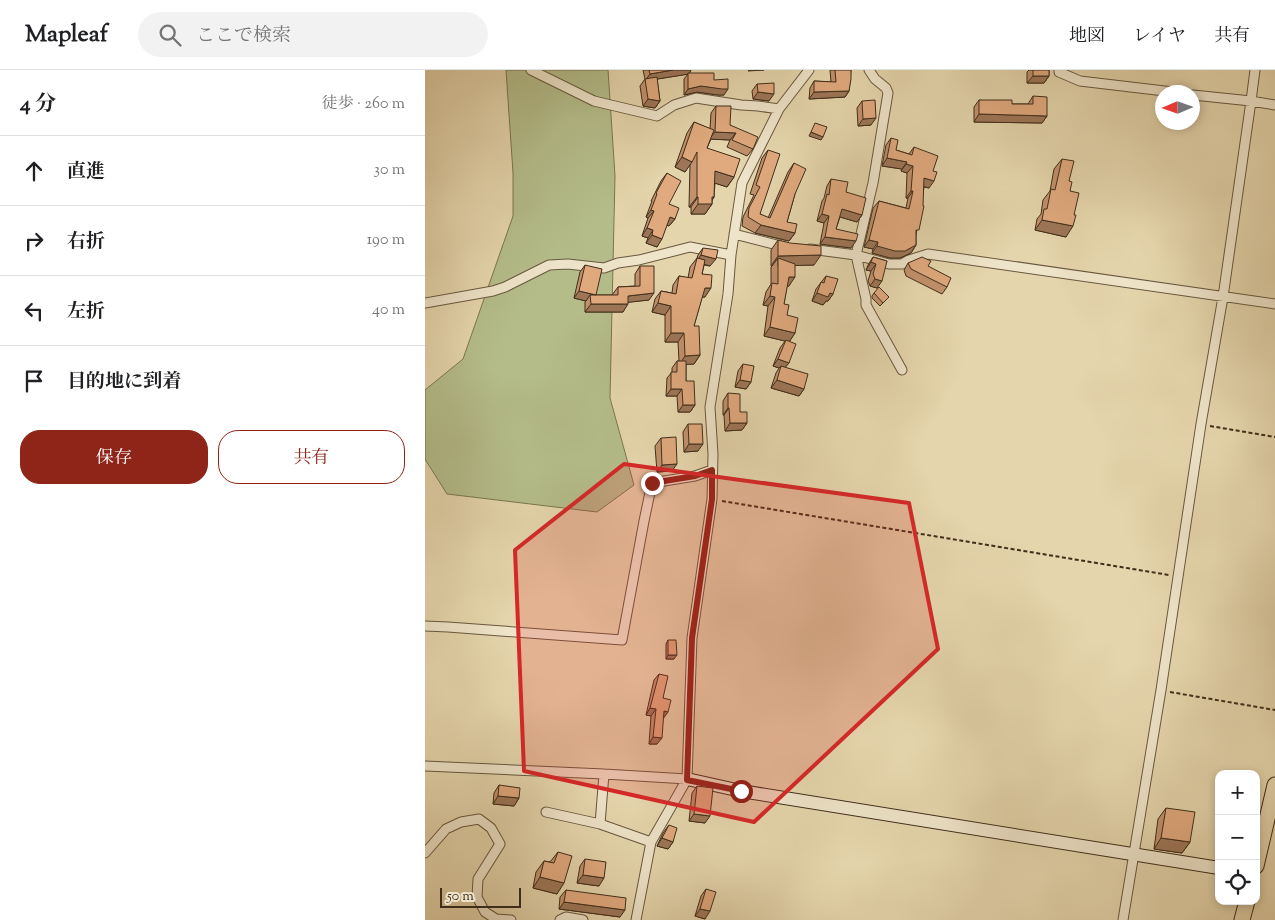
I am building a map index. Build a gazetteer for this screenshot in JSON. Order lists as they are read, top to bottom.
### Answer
{
  "scale_bar": "50 m",
  "north": "left",
  "page": {
    "header": "Mapleaf",
    "search": "ここで検索",
    "nav": ["地図", "レイヤ", "共有"],
    "heading": ["4 分", "徒歩 · 260 m"],
    "list": [
      ["直進", "30 m"],
      ["右折", "190 m"],
      ["左折", "40 m"],
      "目的地に到着"
    ],
    "buttons": ["保存", "共有"],
    "map_buttons": ["+", "−"],
    "scale": "50 m"
  }
}
